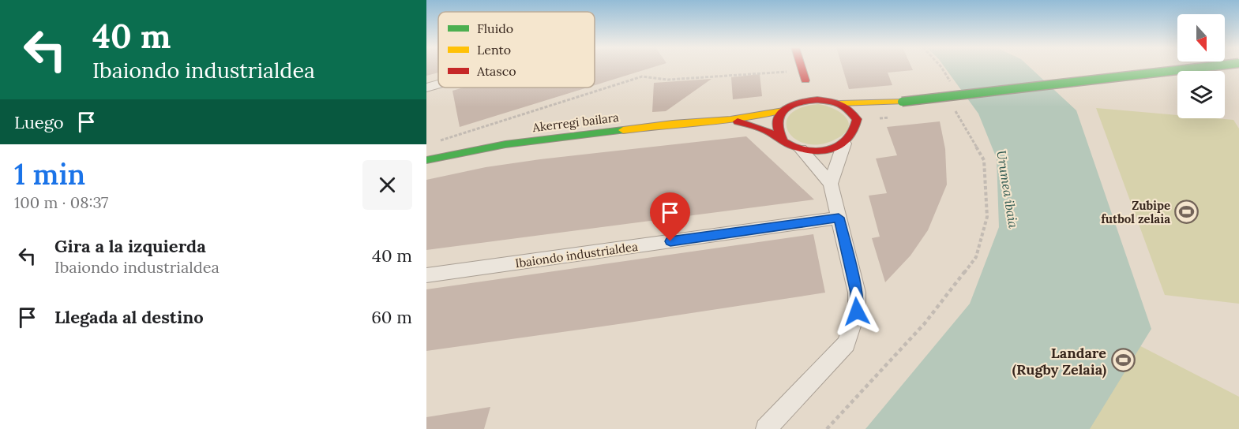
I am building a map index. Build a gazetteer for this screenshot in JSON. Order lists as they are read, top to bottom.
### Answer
{
  "streets": {
    "main road": ["Akerregi bailara"],
    "street": ["Ibaiondo industrialdea"]
  },
  "water": ["Urumea ibaia"],
  "places": {
    "sports": ["Zubipe futbol zelaia", "Landare (Rugby Zelaia)"]
  },
  "legend": ["Fluido", "Lento", "Atasco"],
  "north": "bottom",
  "page": {
    "turn": ["40 m", "Ibaiondo industrialdea"],
    "then": "Luego",
    "heading": ["1 min", "100 m · 08:37"],
    "list": [
      {
        "name": "Gira a la izquierda",
        "note": "Ibaiondo industrialdea",
        "value": "40 m"
      },
      {
        "name": "Llegada al destino",
        "value": "60 m"
      }
    ]
  }
}
